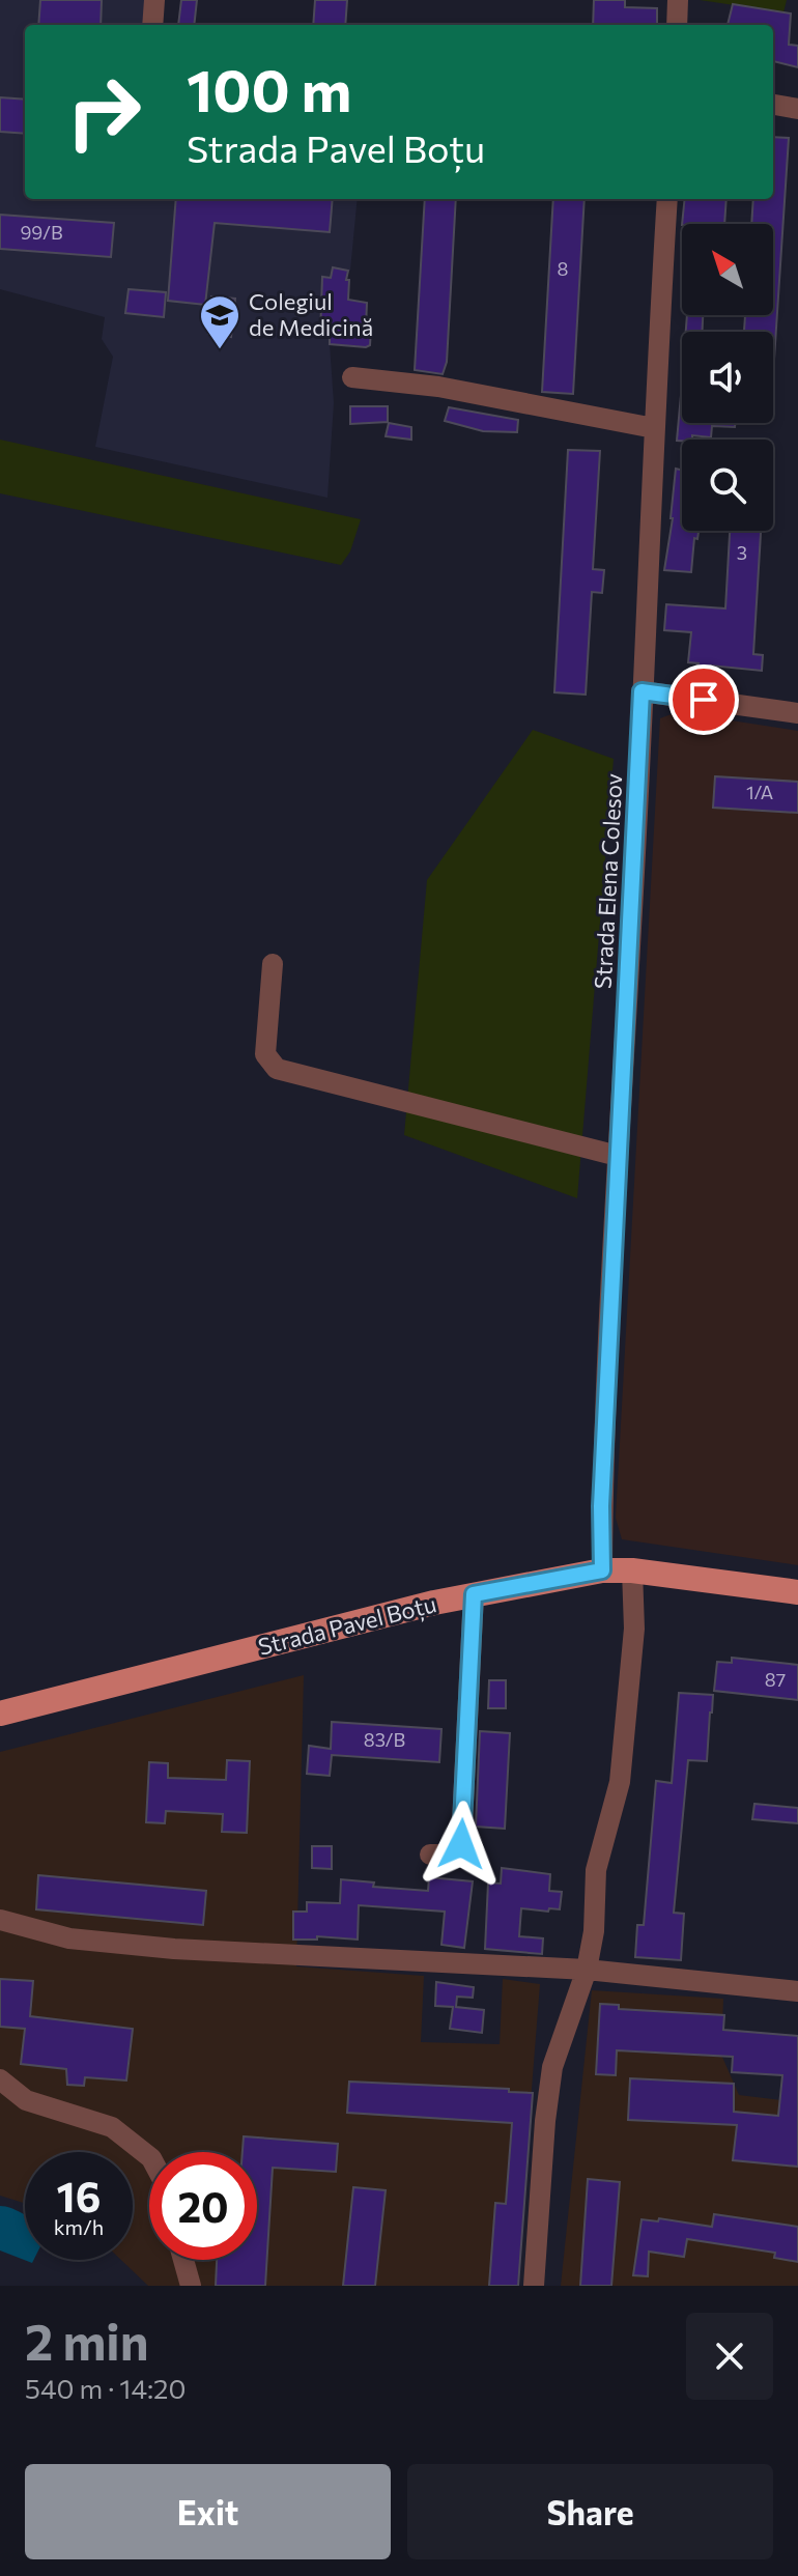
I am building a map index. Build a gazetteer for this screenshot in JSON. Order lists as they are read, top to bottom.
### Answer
{
  "streets": {
    "main road": ["Strada Pavel Boțu"],
    "street": ["Strada Elena Colesov"]
  },
  "crossings": [
    ["Strada Elena Colesov", "Strada Pavel Boțu"]
  ],
  "places": {
    "school or university": ["Colegiul de Medicină"]
  },
  "house_numbers": [
    "99/B",
    "8",
    "3",
    "1/A",
    "87",
    "83/B"
  ],
  "north": "top left",
  "page": {
    "turn": ["100 m", "Strada Pavel Boțu"],
    "speed": "16 km/h",
    "limit": "20",
    "heading": ["2 min", "540 m · 14:20"],
    "buttons": ["Exit", "Share"]
  }
}
